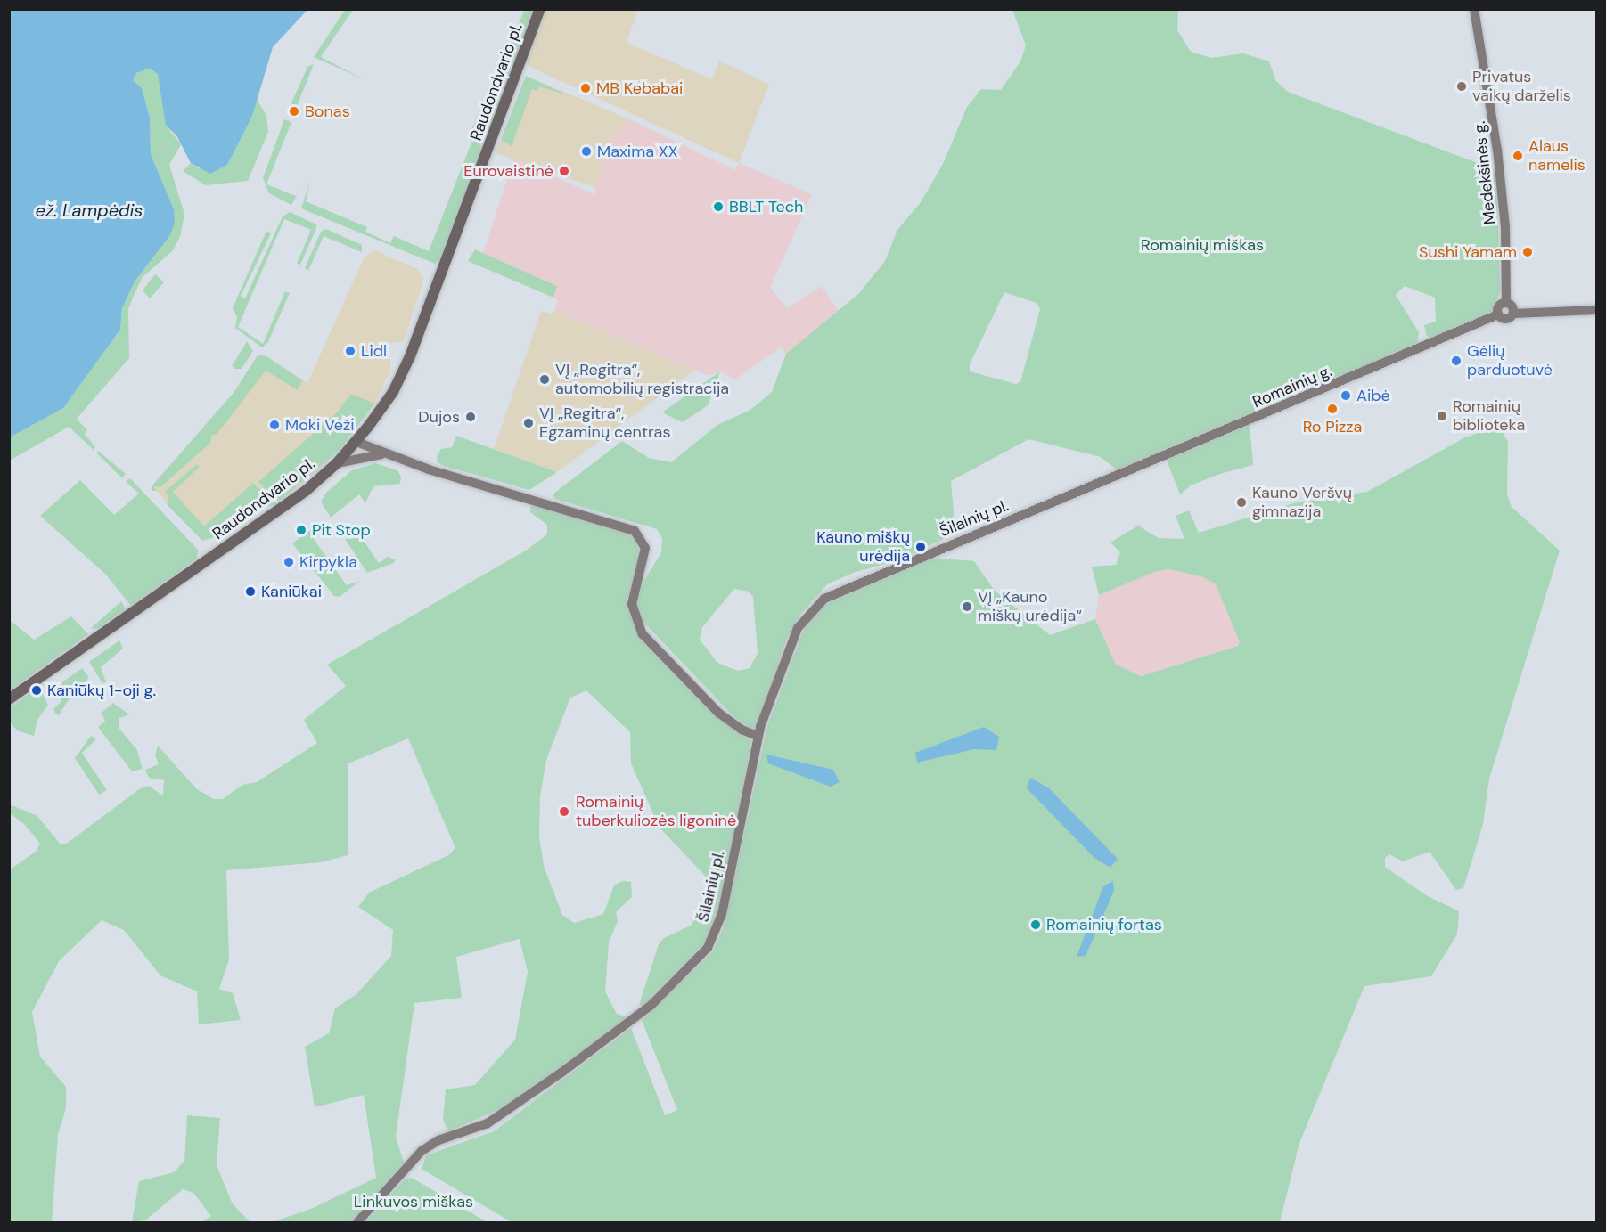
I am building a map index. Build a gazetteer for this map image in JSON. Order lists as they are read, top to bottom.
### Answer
{
  "streets": {
    "main road": [
      "Raudondvario pl.",
      "Medekšinės g.",
      "Romainių g.",
      "Šilainių pl."
    ]
  },
  "crossings": [
    ["Medekšinės g.", "Romainių g."],
    ["Romainių g.", "Šilainių pl."]
  ],
  "water": ["ež. Lampėdis"],
  "parks": ["Romainių miškas", "Linkuvos miškas"],
  "places": [
    "Privatus vaikų darželis",
    "MB Kebabai",
    "Bonas",
    "Maxima XX",
    "Alaus namelis",
    "Eurovaistinė",
    "BBLT Tech",
    "Sushi Yamam",
    "Lidl",
    "Gėlių parduotuvė",
    "VĮ „Regitra“, automobilių registracija",
    "Aibė",
    "Ro Pizza",
    "Romainių biblioteka",
    "Dujos",
    "VĮ „Regitra“, Egzaminų centras",
    "Moki Veži",
    "Kauno Veršvų gimnazija",
    "Pit Stop",
    "Kauno miškų urėdija",
    "Kirpykla",
    "Kaniūkai",
    "VĮ „Kauno miškų urėdija“",
    "Kaniūkų 1-oji g.",
    "Romainių tuberkuliozės ligoninė",
    "Romainių fortas"
  ]
}
